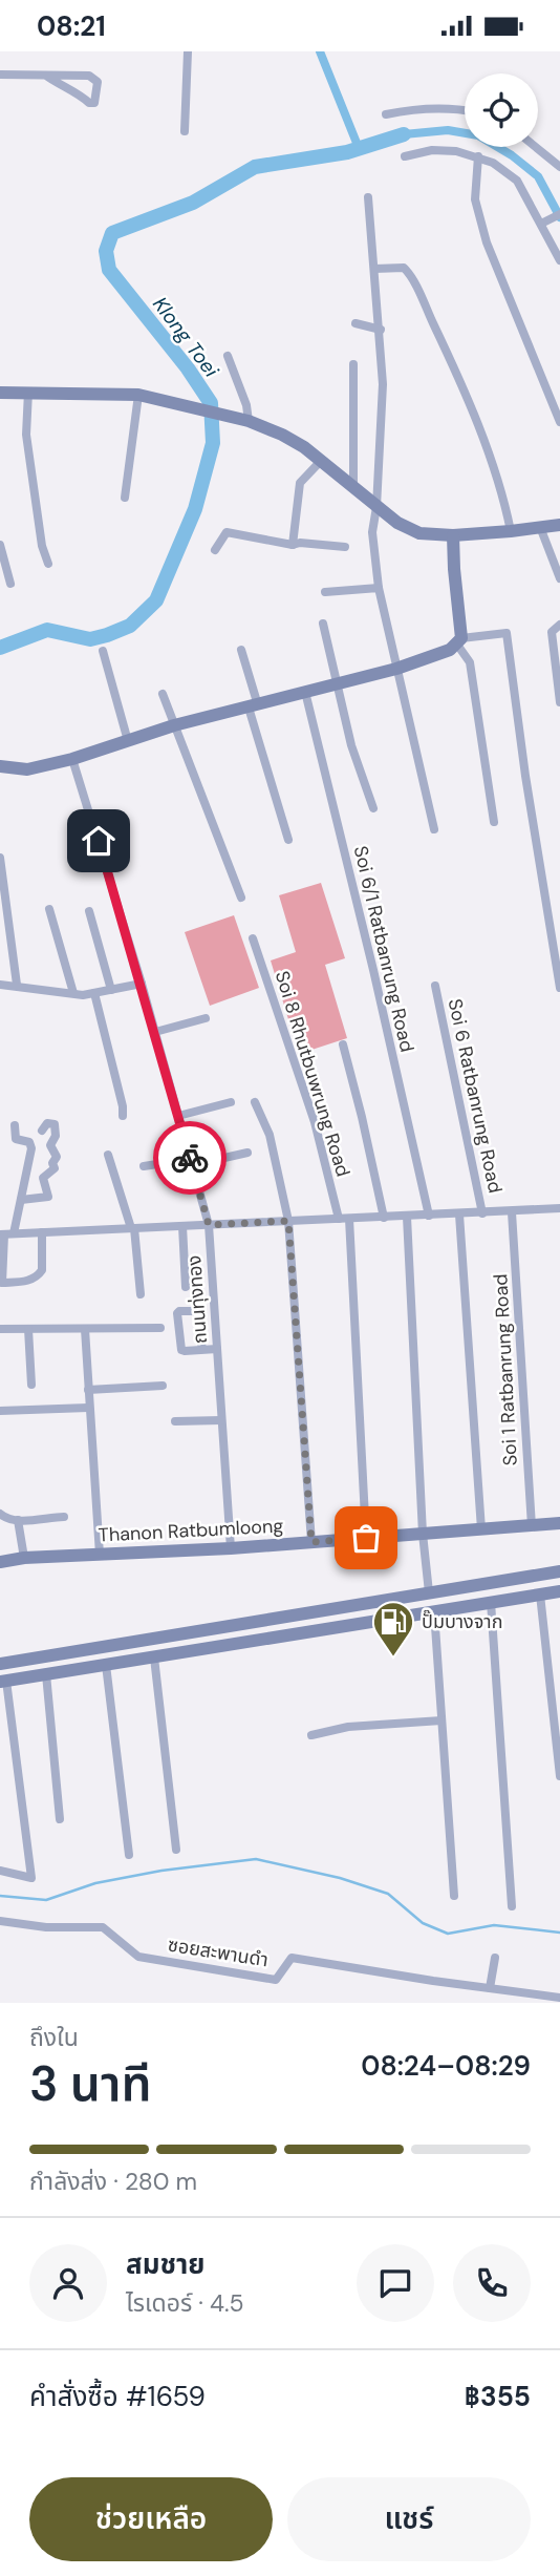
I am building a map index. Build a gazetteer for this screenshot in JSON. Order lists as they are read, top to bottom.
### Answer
{
  "streets": {
    "street": [
      "Soi 6/1 Ratbanrung Road",
      "Soi 8 Rhutbuwrung Road",
      "Soi 6 Ratbanrung Road",
      "ถนนทุ่งทอง",
      "Soi 1 Ratbanrung Road",
      "Thanon Ratbumloong",
      "ซอยสะพานดำ"
    ]
  },
  "crossings": [
    ["Soi 8 Rhutbuwrung Road", "Thanon Ratbumloong"],
    ["ถนนทุ่งทอง", "Thanon Ratbumloong"],
    ["Soi 1 Ratbanrung Road", "Thanon Ratbumloong"]
  ],
  "water": ["Klong Toei"],
  "places": {
    "fuel station": ["ปั๊มบางจาก"]
  },
  "page": {
    "status": "08:21",
    "heading": ["3 นาที", "ถึงใน", "08:24–08:29"],
    "panel": [
      "สมชาย",
      "ไรเดอร์ · 4.5",
      "คำสั่งซื้อ #1659",
      "฿355"
    ],
    "bar": "กำลังส่ง · 280 m",
    "buttons": ["ช่วยเหลือ", "แชร์"]
  }
}
